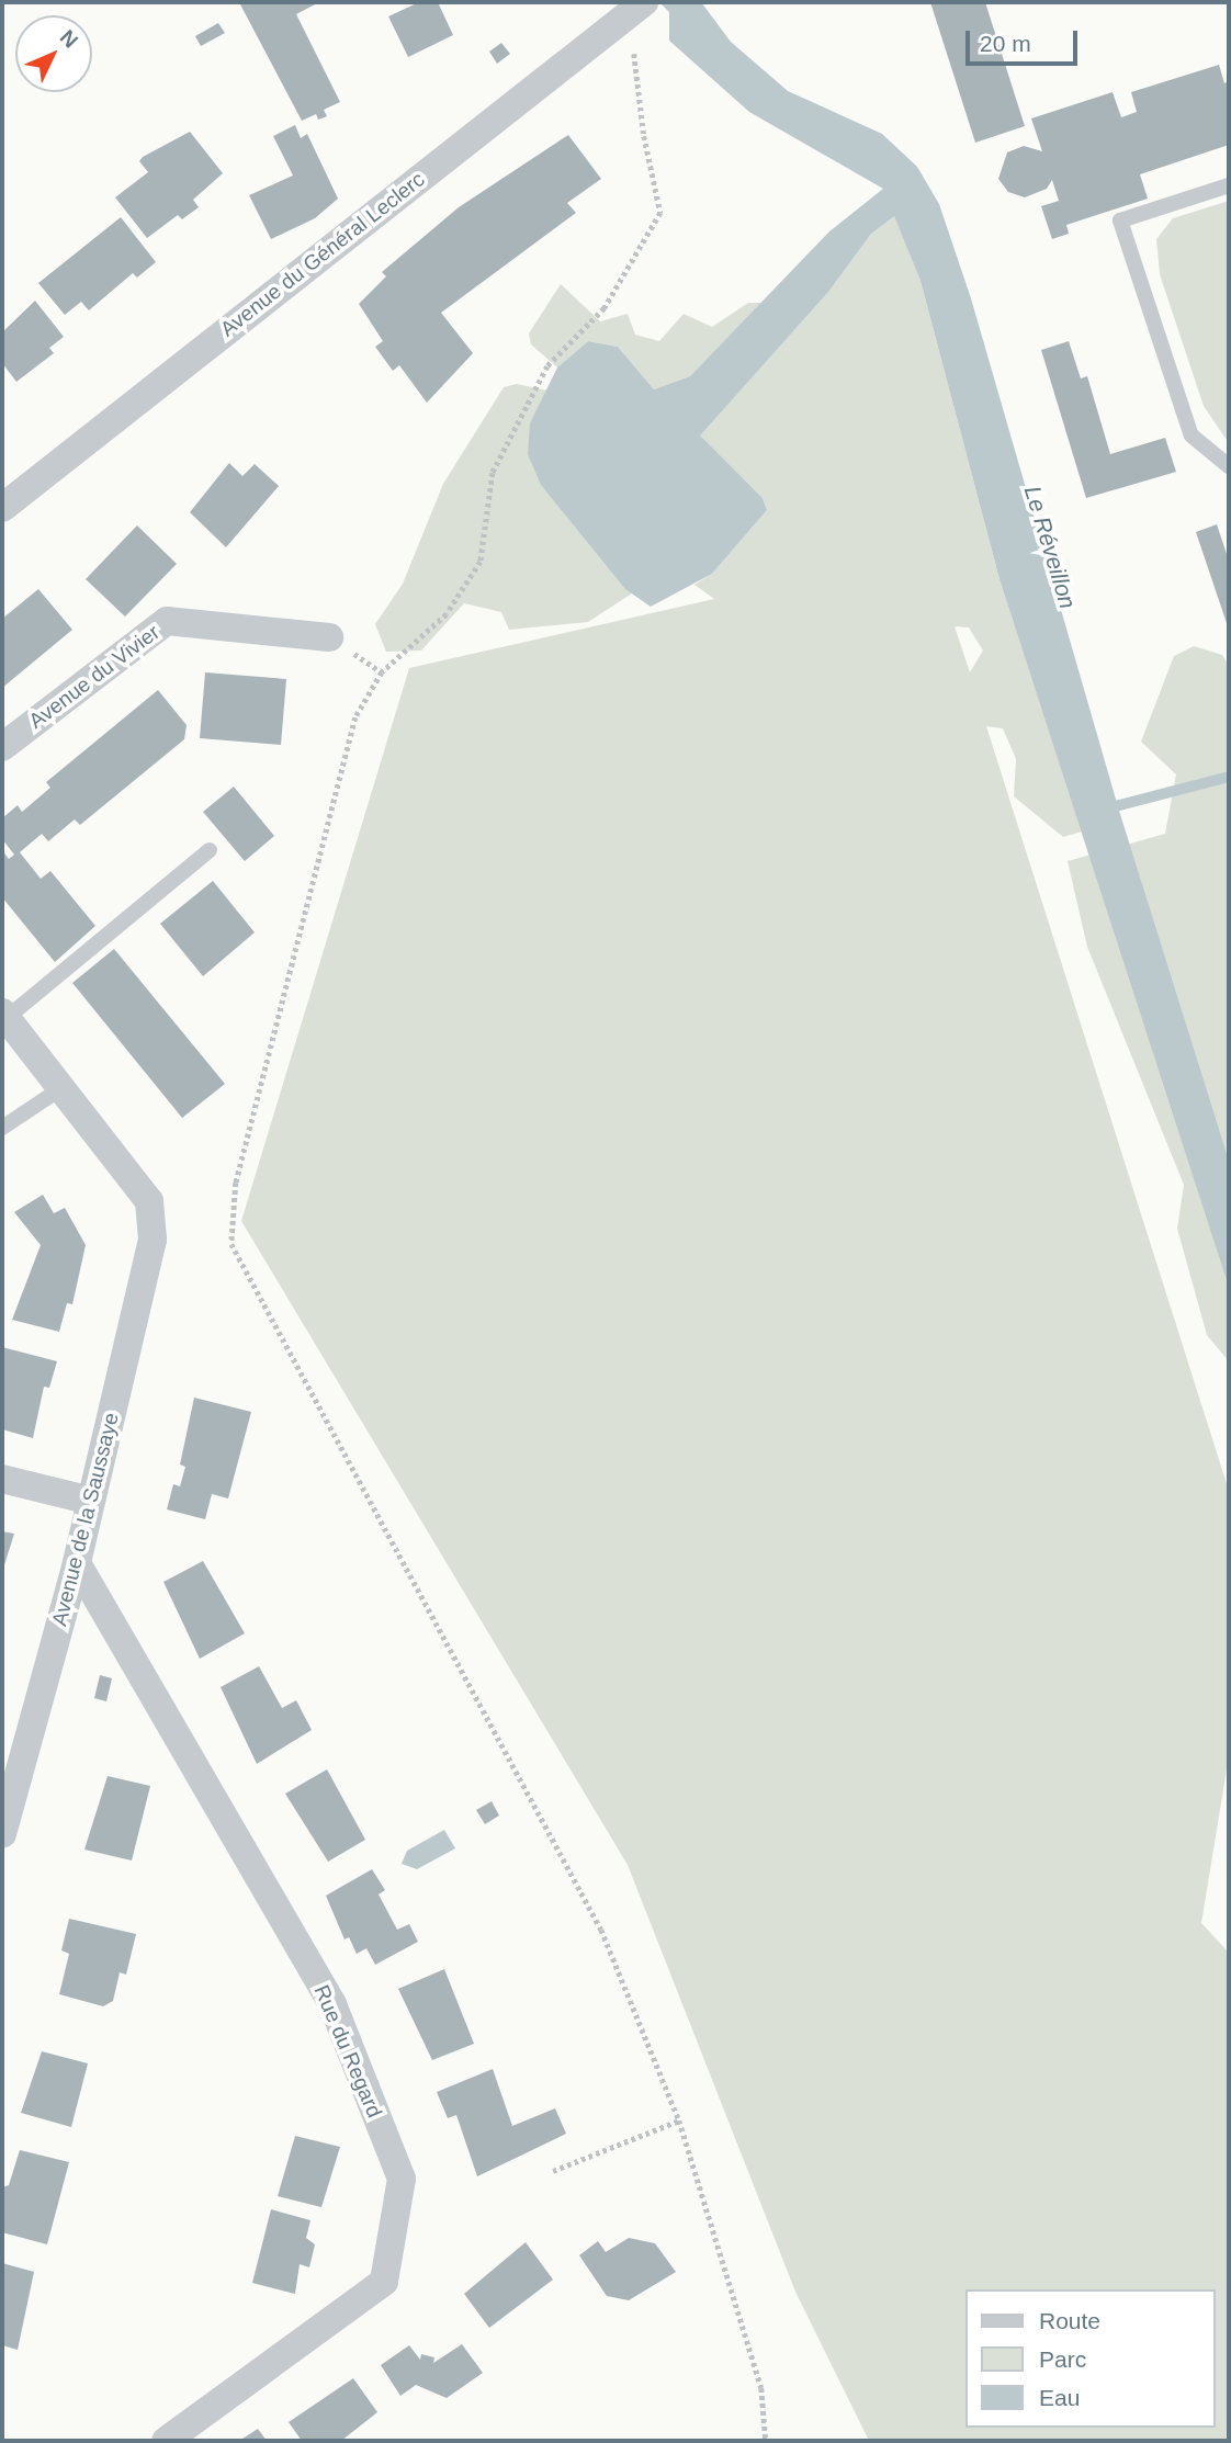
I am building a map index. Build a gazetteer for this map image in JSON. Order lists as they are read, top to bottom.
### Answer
{
  "streets": {
    "street": [
      "Avenue du Général Leclerc",
      "Avenue du Vivier",
      "Avenue de la Saussaye",
      "Rue du Regard"
    ]
  },
  "crossings": [
    ["Avenue de la Saussaye", "Rue du Regard"]
  ],
  "water": ["Le Réveillon"],
  "legend": ["Route", "Parc", "Eau"],
  "scale_bar": "20 m",
  "north": "top right"
}
